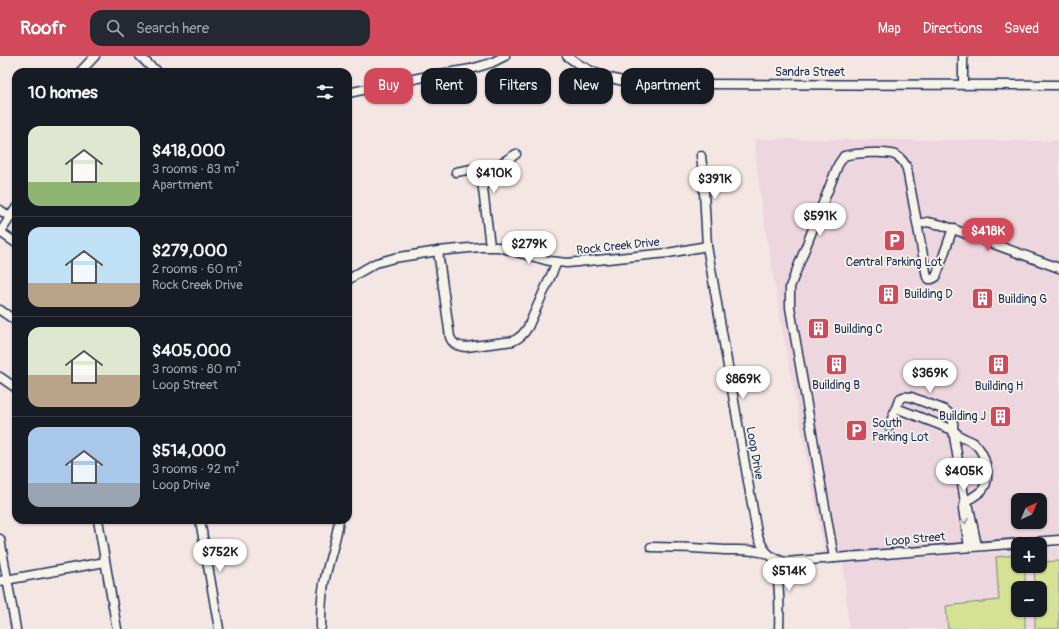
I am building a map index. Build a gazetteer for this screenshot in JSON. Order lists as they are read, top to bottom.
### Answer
{
  "streets": {
    "street": [
      "Sandra Street",
      "Rock Creek Drive",
      "Loop Drive",
      "Loop Street"
    ]
  },
  "crossings": [
    ["Rock Creek Drive", "Loop Drive"],
    ["Loop Drive", "Loop Street"]
  ],
  "places": {
    "parking": ["Central Parking Lot", "South Parking Lot"],
    "building": [
      "Building D",
      "Building G",
      "Building C",
      "Building B",
      "Building H",
      "Building J"
    ]
  },
  "north": "top right",
  "page": {
    "header": "Roofr",
    "search": "Search here",
    "nav": ["Map", "Directions", "Saved"],
    "chip": [
      "Buy",
      "Rent",
      "Filters",
      "New",
      "Apartment"
    ],
    "heading": "10 homes",
    "list": [
      {
        "name": "$418,000",
        "note": "3 rooms · 83 m² · Apartment"
      },
      {
        "name": "$279,000",
        "note": "2 rooms · 60 m² · Rock Creek Drive"
      },
      {
        "name": "$405,000",
        "note": "3 rooms · 80 m² · Loop Street"
      },
      {
        "name": "$514,000",
        "note": "3 rooms · 92 m² · Loop Drive"
      }
    ],
    "price": [
      "$410K",
      "$391K",
      "$591K",
      "$418K",
      "$279K",
      "$369K",
      "$869K",
      "$405K",
      "$752K",
      "$514K"
    ],
    "map_buttons": ["+", "−"]
  }
}
